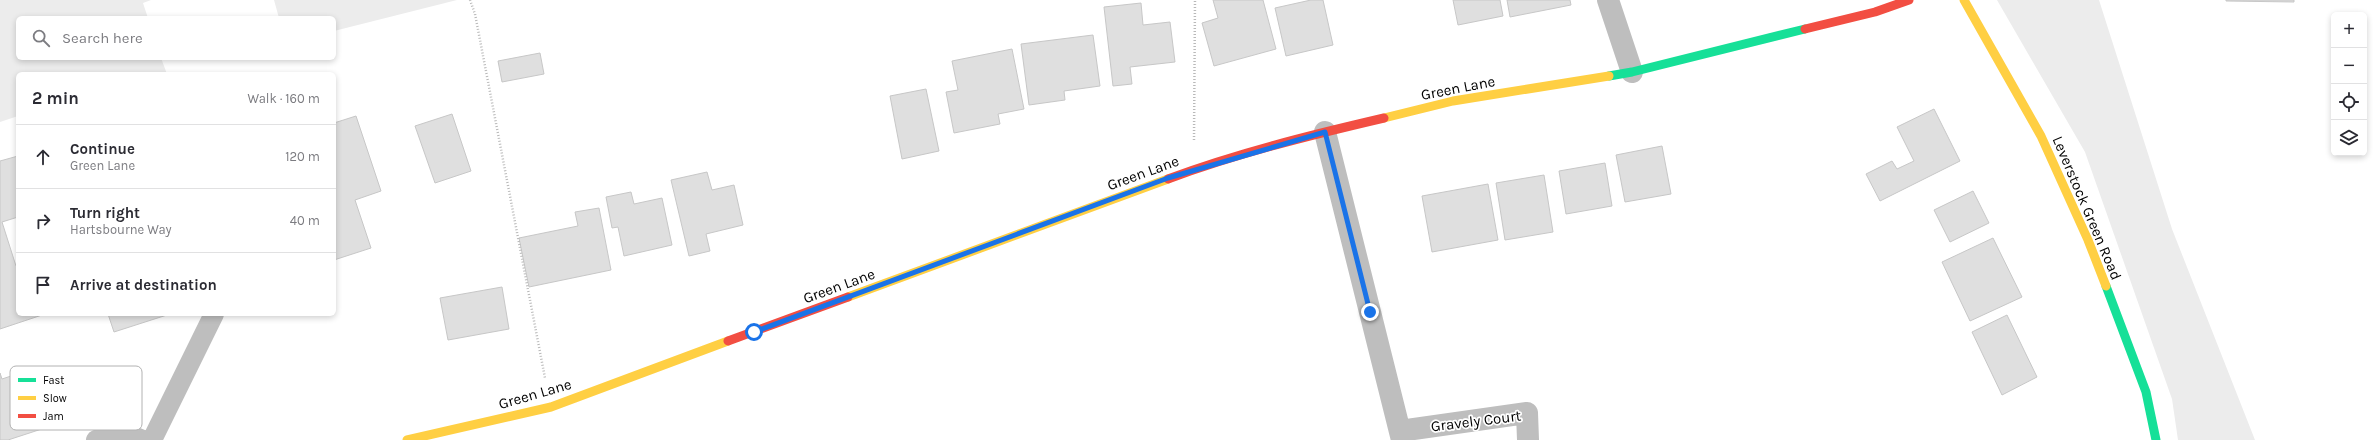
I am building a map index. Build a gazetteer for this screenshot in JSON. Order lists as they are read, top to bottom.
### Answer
{
  "streets": {
    "street": ["Green Lane", "Leverstock Green Road", "Gravely Court"]
  },
  "legend": ["Fast", "Slow", "Jam"],
  "page": {
    "map_buttons": ["+", "−"],
    "search": "Search here",
    "heading": ["2 min", "Walk · 160 m"],
    "list": [
      ["Continue", "Green Lane", "120 m"],
      ["Turn right", "Hartsbourne Way", "40 m"],
      "Arrive at destination"
    ]
  }
}
